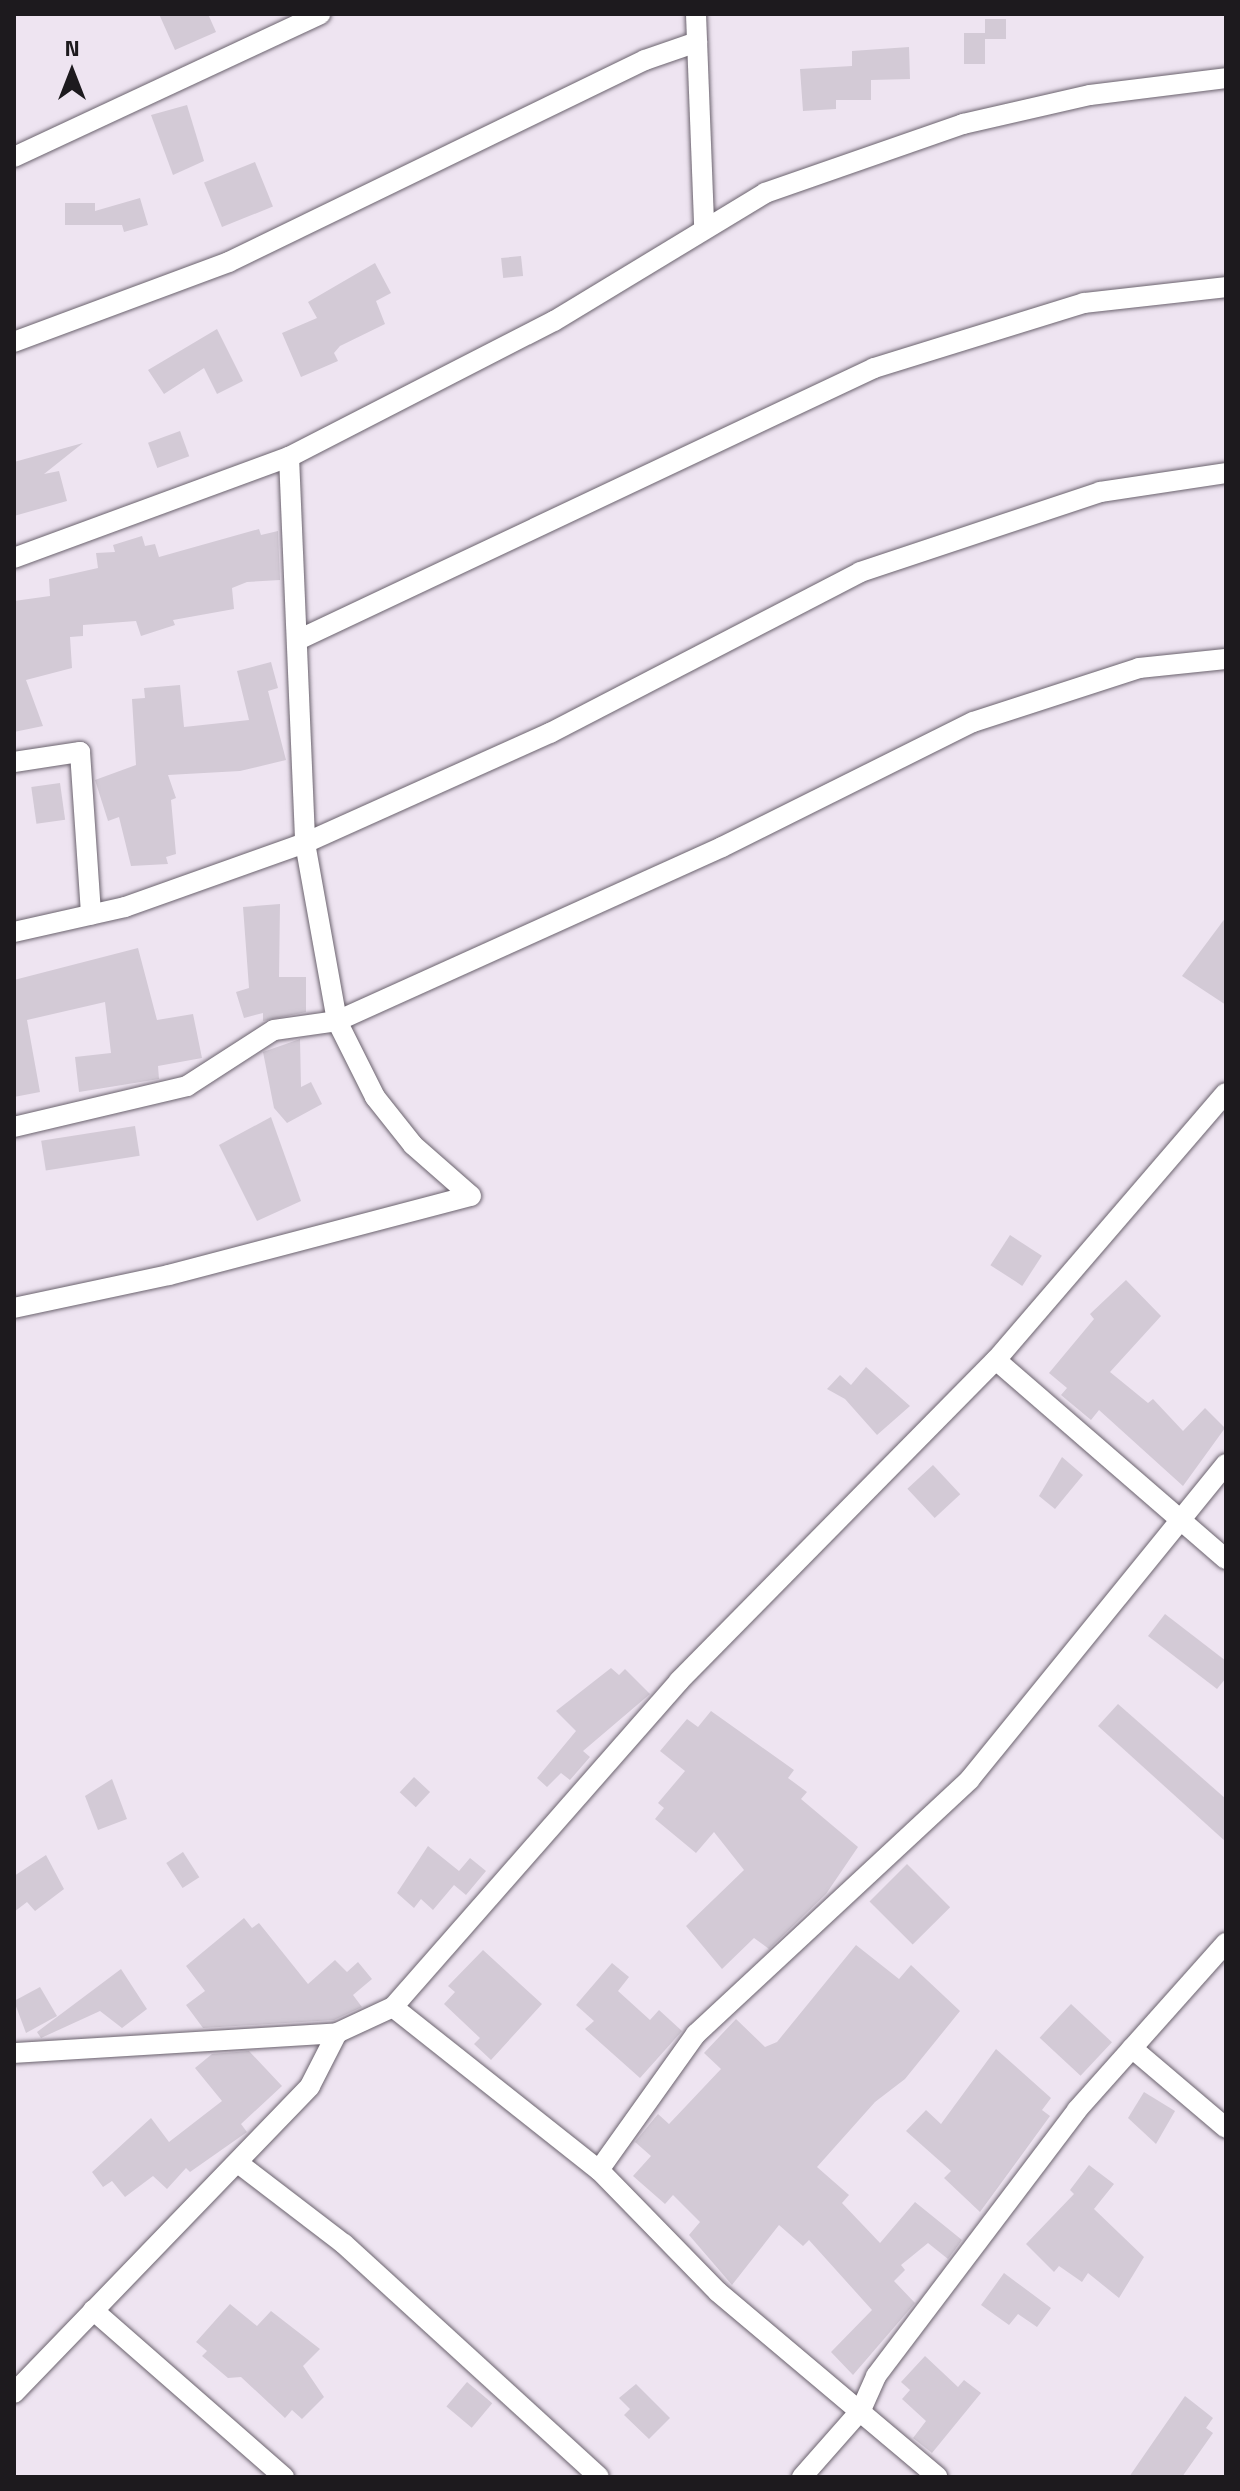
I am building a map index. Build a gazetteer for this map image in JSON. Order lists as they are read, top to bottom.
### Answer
{
  "north": "top"
}
